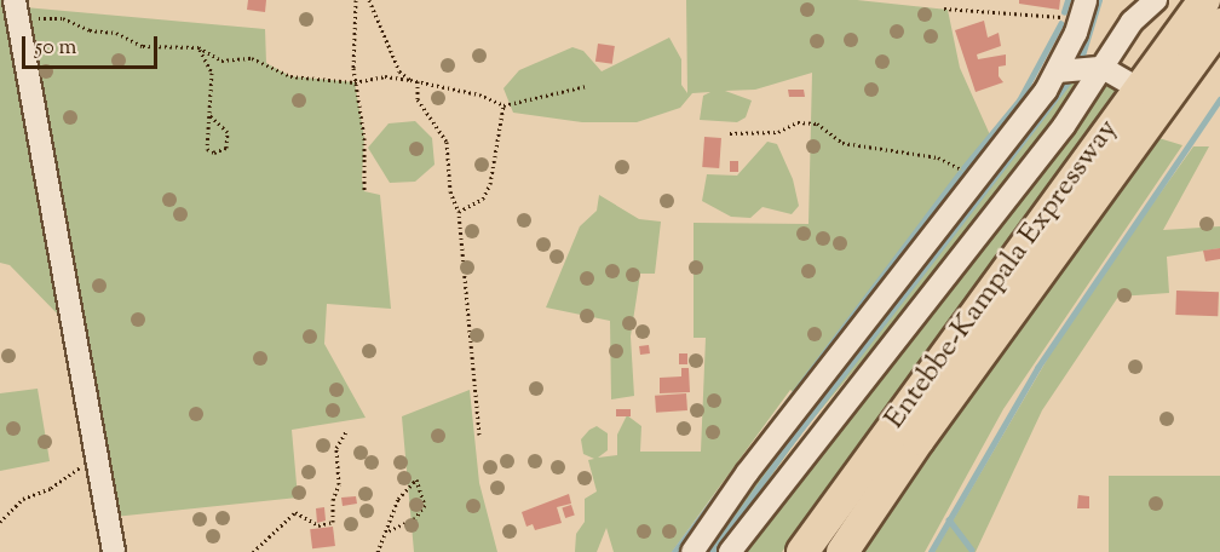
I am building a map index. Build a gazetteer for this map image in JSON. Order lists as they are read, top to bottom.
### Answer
{
  "streets": {
    "highway": ["Entebbe-Kampala Expressway"]
  },
  "scale_bar": "50 m"
}
